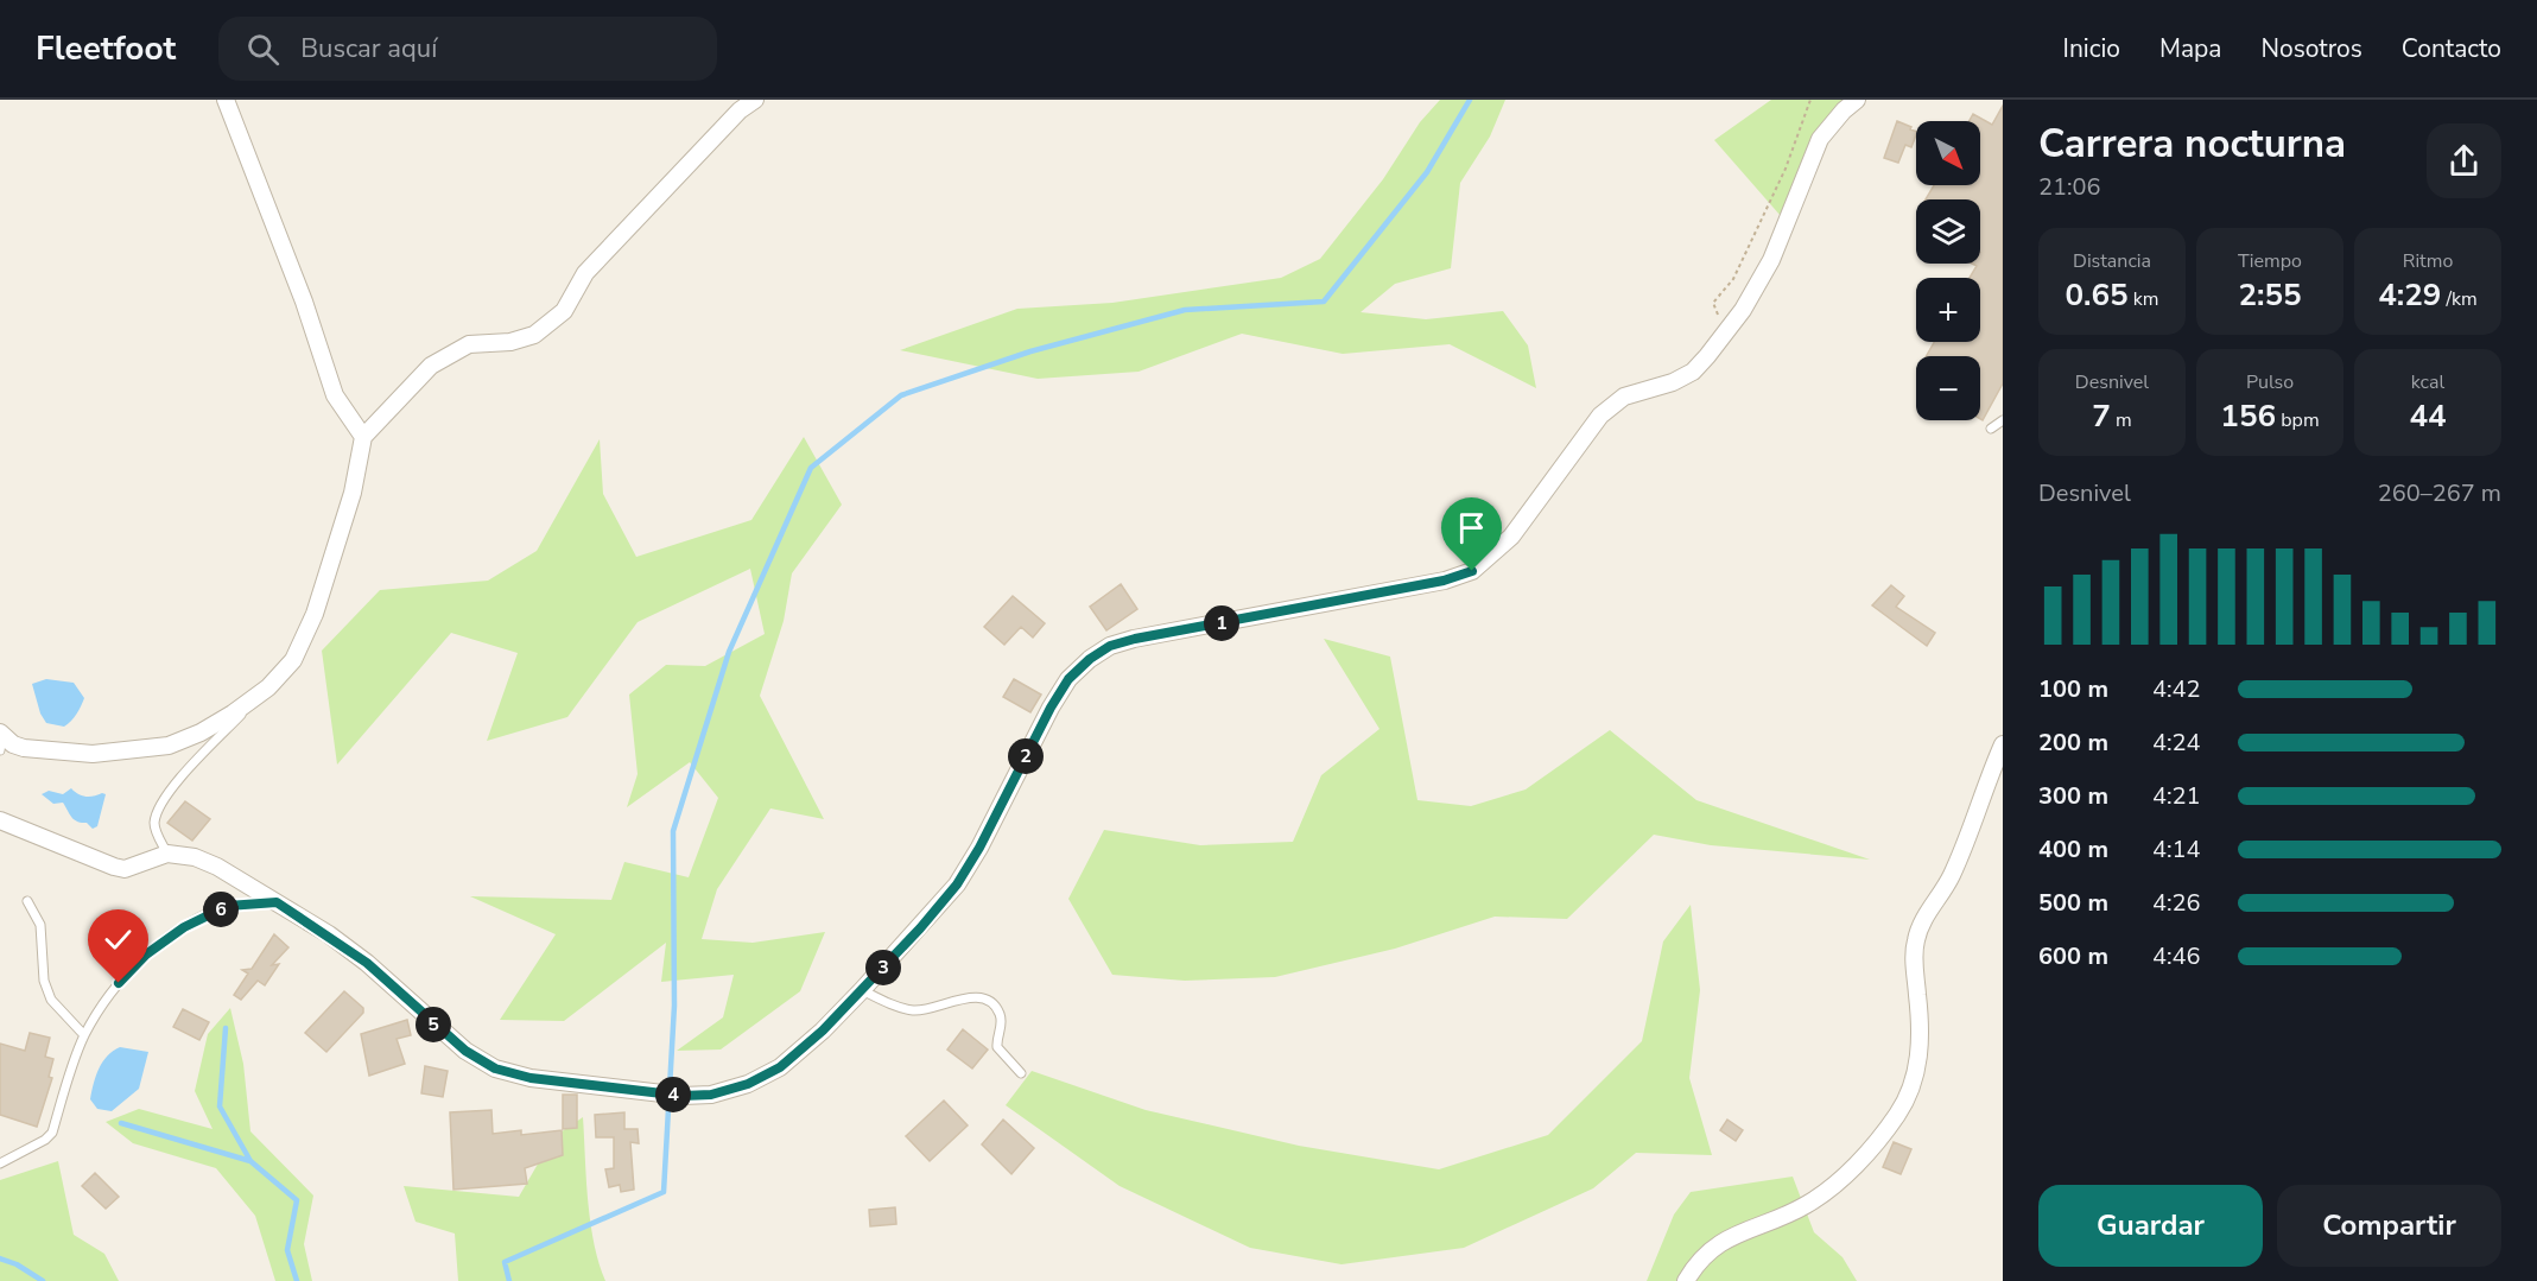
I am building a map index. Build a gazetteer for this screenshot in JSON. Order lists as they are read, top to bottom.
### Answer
{
  "north": "bottom right",
  "page": {
    "header": "Fleetfoot",
    "search": "Buscar aquí",
    "nav": [
      "Inicio",
      "Mapa",
      "Nosotros",
      "Contacto"
    ],
    "heading": ["Carrera nocturna", "21:06"],
    "map_buttons": ["+", "−"],
    "stats": [
      ["Distancia", "0.65 km"],
      ["Tiempo", "2:55"],
      ["Ritmo", "4:29 /km"],
      ["Desnivel", "7 m"],
      ["Pulso", "156 bpm"],
      ["kcal", "44"]
    ],
    "chart": ["Desnivel", "260–267 m"],
    "pins": [
      "1",
      "2",
      "6",
      "3",
      "5",
      "4"
    ],
    "list": [
      {
        "name": "100 m",
        "note": "4:42"
      },
      {
        "name": "200 m",
        "note": "4:24"
      },
      {
        "name": "300 m",
        "note": "4:21"
      },
      {
        "name": "400 m",
        "note": "4:14"
      },
      {
        "name": "500 m",
        "note": "4:26"
      },
      {
        "name": "600 m",
        "note": "4:46"
      }
    ],
    "buttons": ["Guardar", "Compartir"]
  }
}
